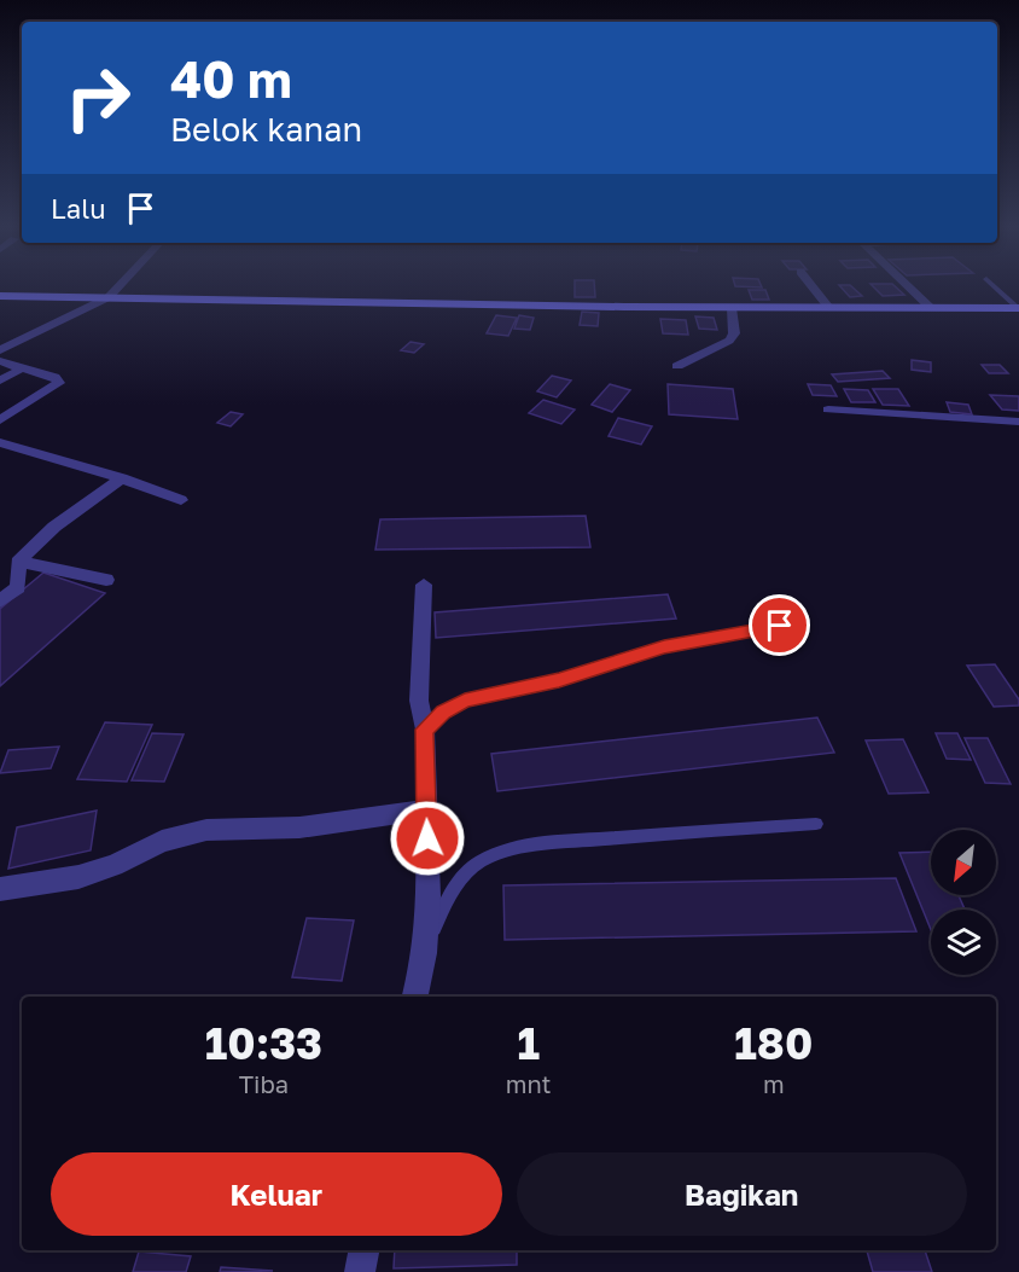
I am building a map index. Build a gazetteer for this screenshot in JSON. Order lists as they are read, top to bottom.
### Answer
{
  "north": "bottom left",
  "page": {
    "turn": ["40 m", "Belok kanan"],
    "then": "Lalu",
    "eta": [
      "10:33",
      "Tiba",
      "1",
      "mnt",
      "180",
      "m"
    ],
    "buttons": ["Keluar", "Bagikan"]
  }
}
